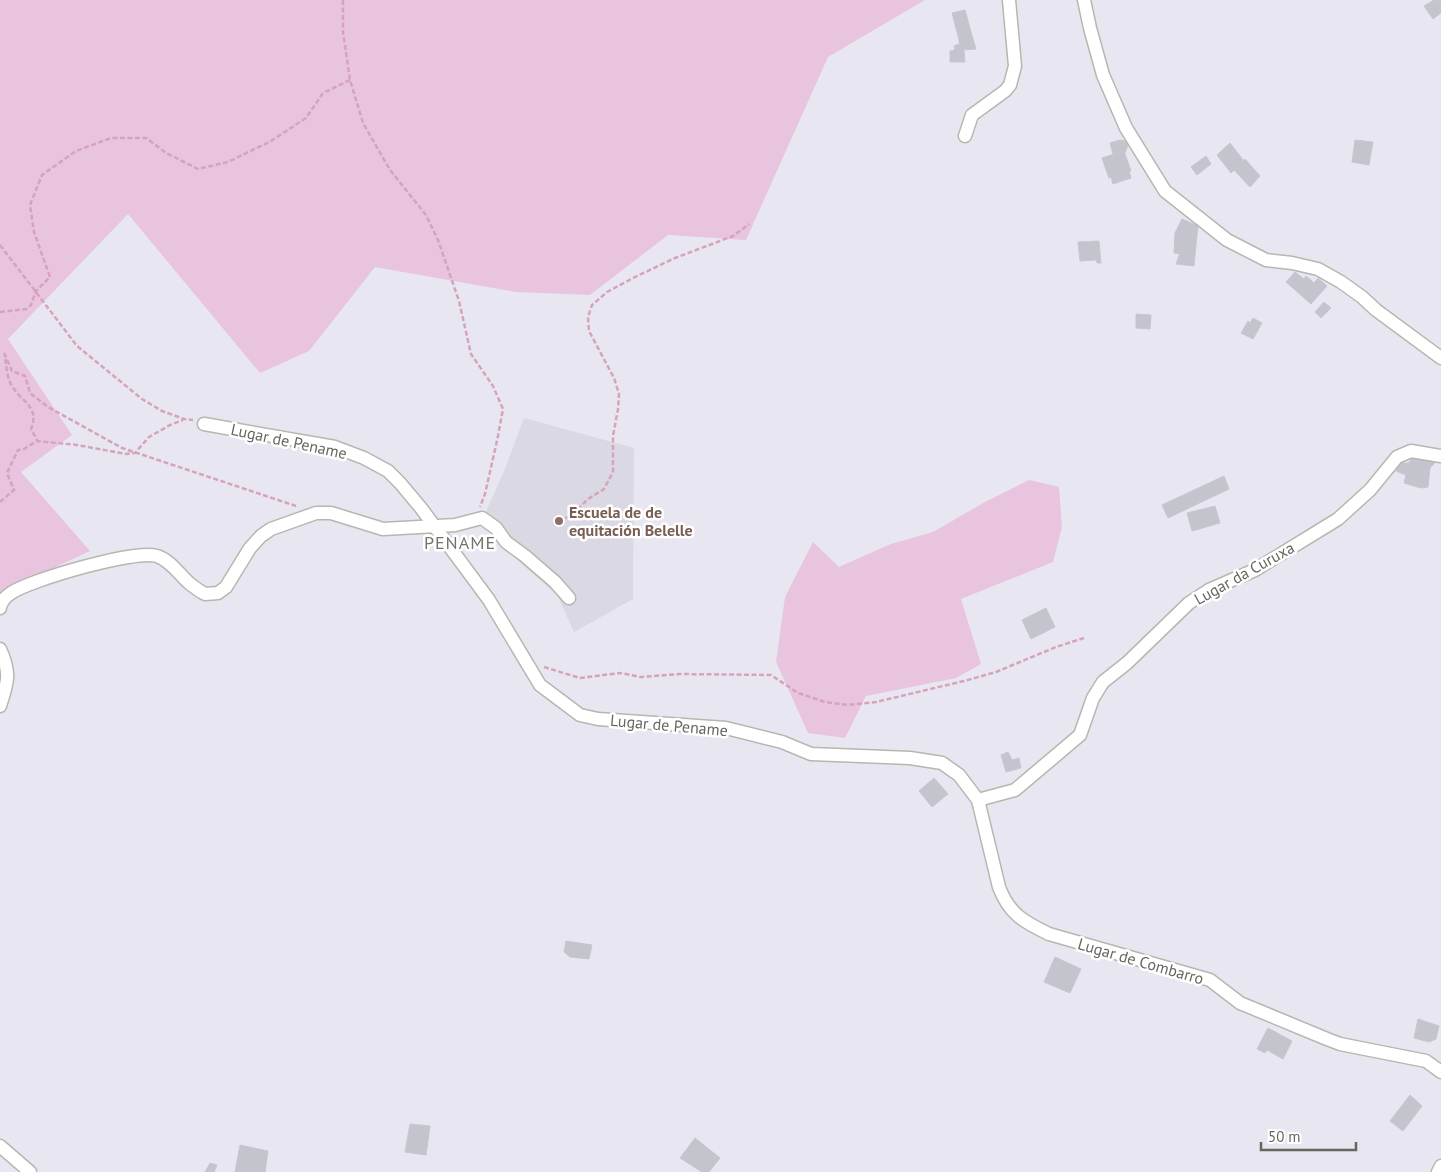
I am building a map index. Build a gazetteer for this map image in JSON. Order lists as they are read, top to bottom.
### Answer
{
  "streets": {
    "street": ["Lugar de Pename", "Lugar da Curuxa", "Lugar de Combarro"]
  },
  "crossings": [
    ["Lugar de Pename", "Lugar da Curuxa"],
    ["Lugar de Pename", "Lugar de Combarro"],
    ["Lugar da Curuxa", "Lugar de Combarro"]
  ],
  "districts": ["PENAME"],
  "places": ["Escuela de de equitación Belelle"],
  "scale_bar": "50 m"
}
